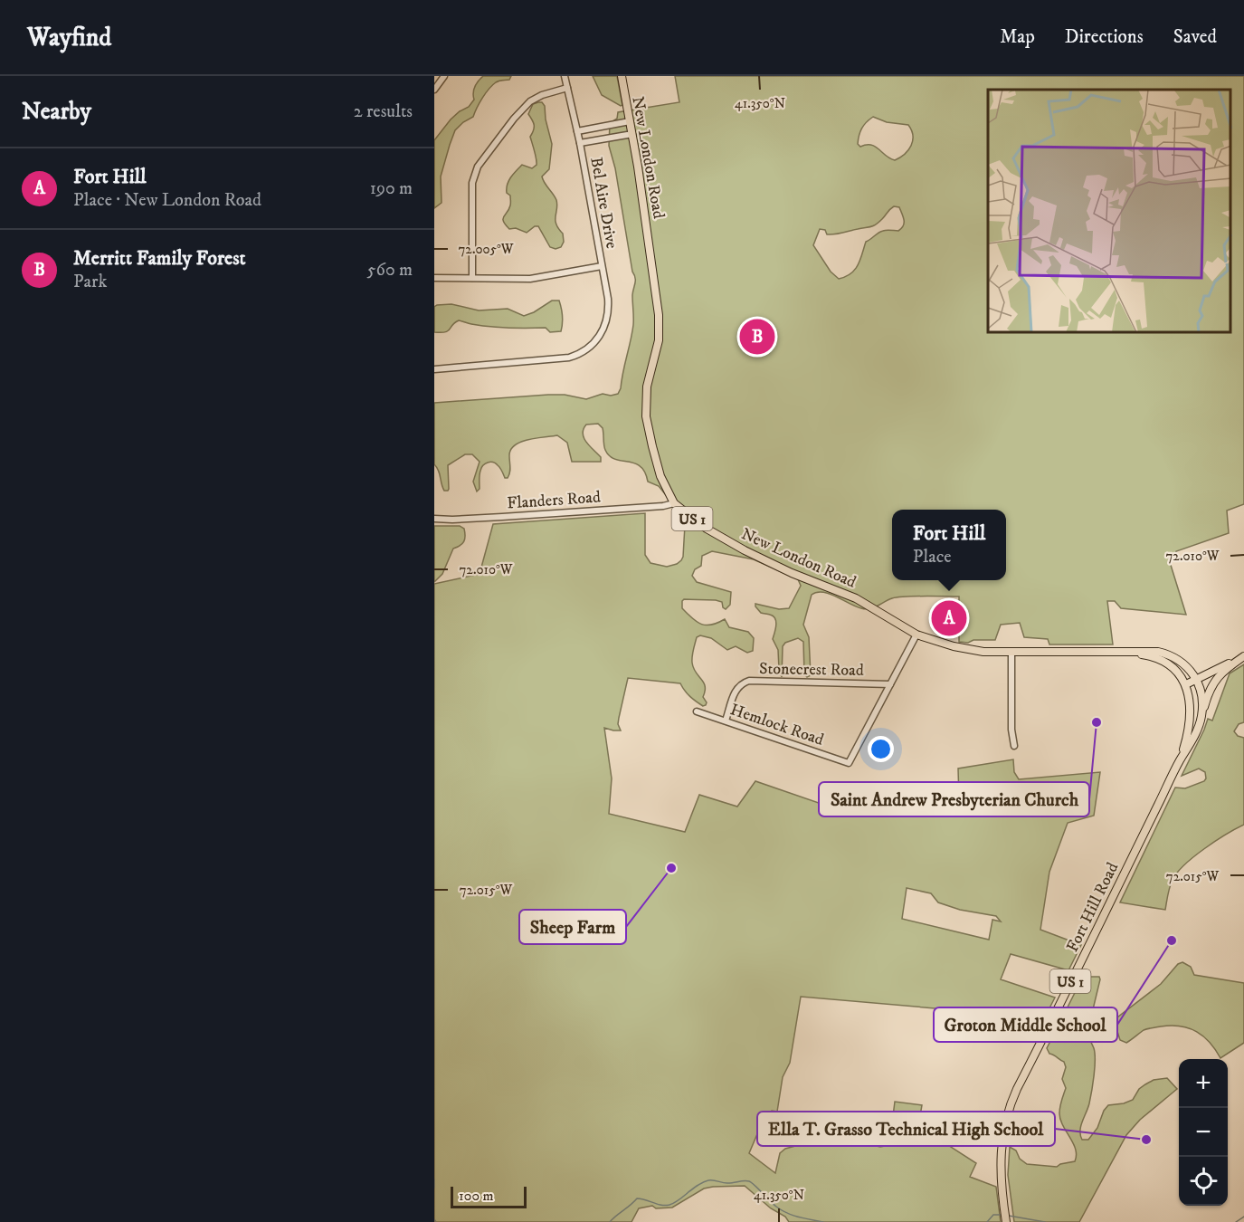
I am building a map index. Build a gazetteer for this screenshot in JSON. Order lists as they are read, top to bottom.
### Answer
{
  "streets": {
    "main road": ["New London Road", "US 1", "Fort Hill Road"],
    "street": [
      "Bel Aire Drive",
      "Flanders Road",
      "Stonecrest Road",
      "Hemlock Road"
    ]
  },
  "crossings": [
    ["New London Road", "Bel Aire Drive"],
    ["New London Road", "Flanders Road"],
    ["New London Road", "US 1"],
    ["US 1", "Fort Hill Road"],
    ["Stonecrest Road", "Hemlock Road"]
  ],
  "places": [
    "Saint Andrew Presbyterian Church",
    "Sheep Farm",
    "Groton Middle School",
    "Ella T. Grasso Technical High School"
  ],
  "scale_bar": "100 m",
  "page": {
    "header": "Wayfind",
    "nav": ["Map", "Directions", "Saved"],
    "heading": ["Nearby", "2 results"],
    "list": [
      {
        "mark": "A",
        "name": "Fort Hill",
        "note": "Place · New London Road",
        "value": "190 m"
      },
      {
        "mark": "B",
        "name": "Merritt Family Forest",
        "note": "Park",
        "value": "560 m"
      }
    ],
    "pins": ["B", "A"],
    "popup": ["Fort Hill", "Place"],
    "map_buttons": ["+", "−"],
    "scale": "100 m"
  },
  "coordinates": [
    "41.350°N",
    "72.005°W",
    "72.010°W",
    "72.015°W"
  ]
}
